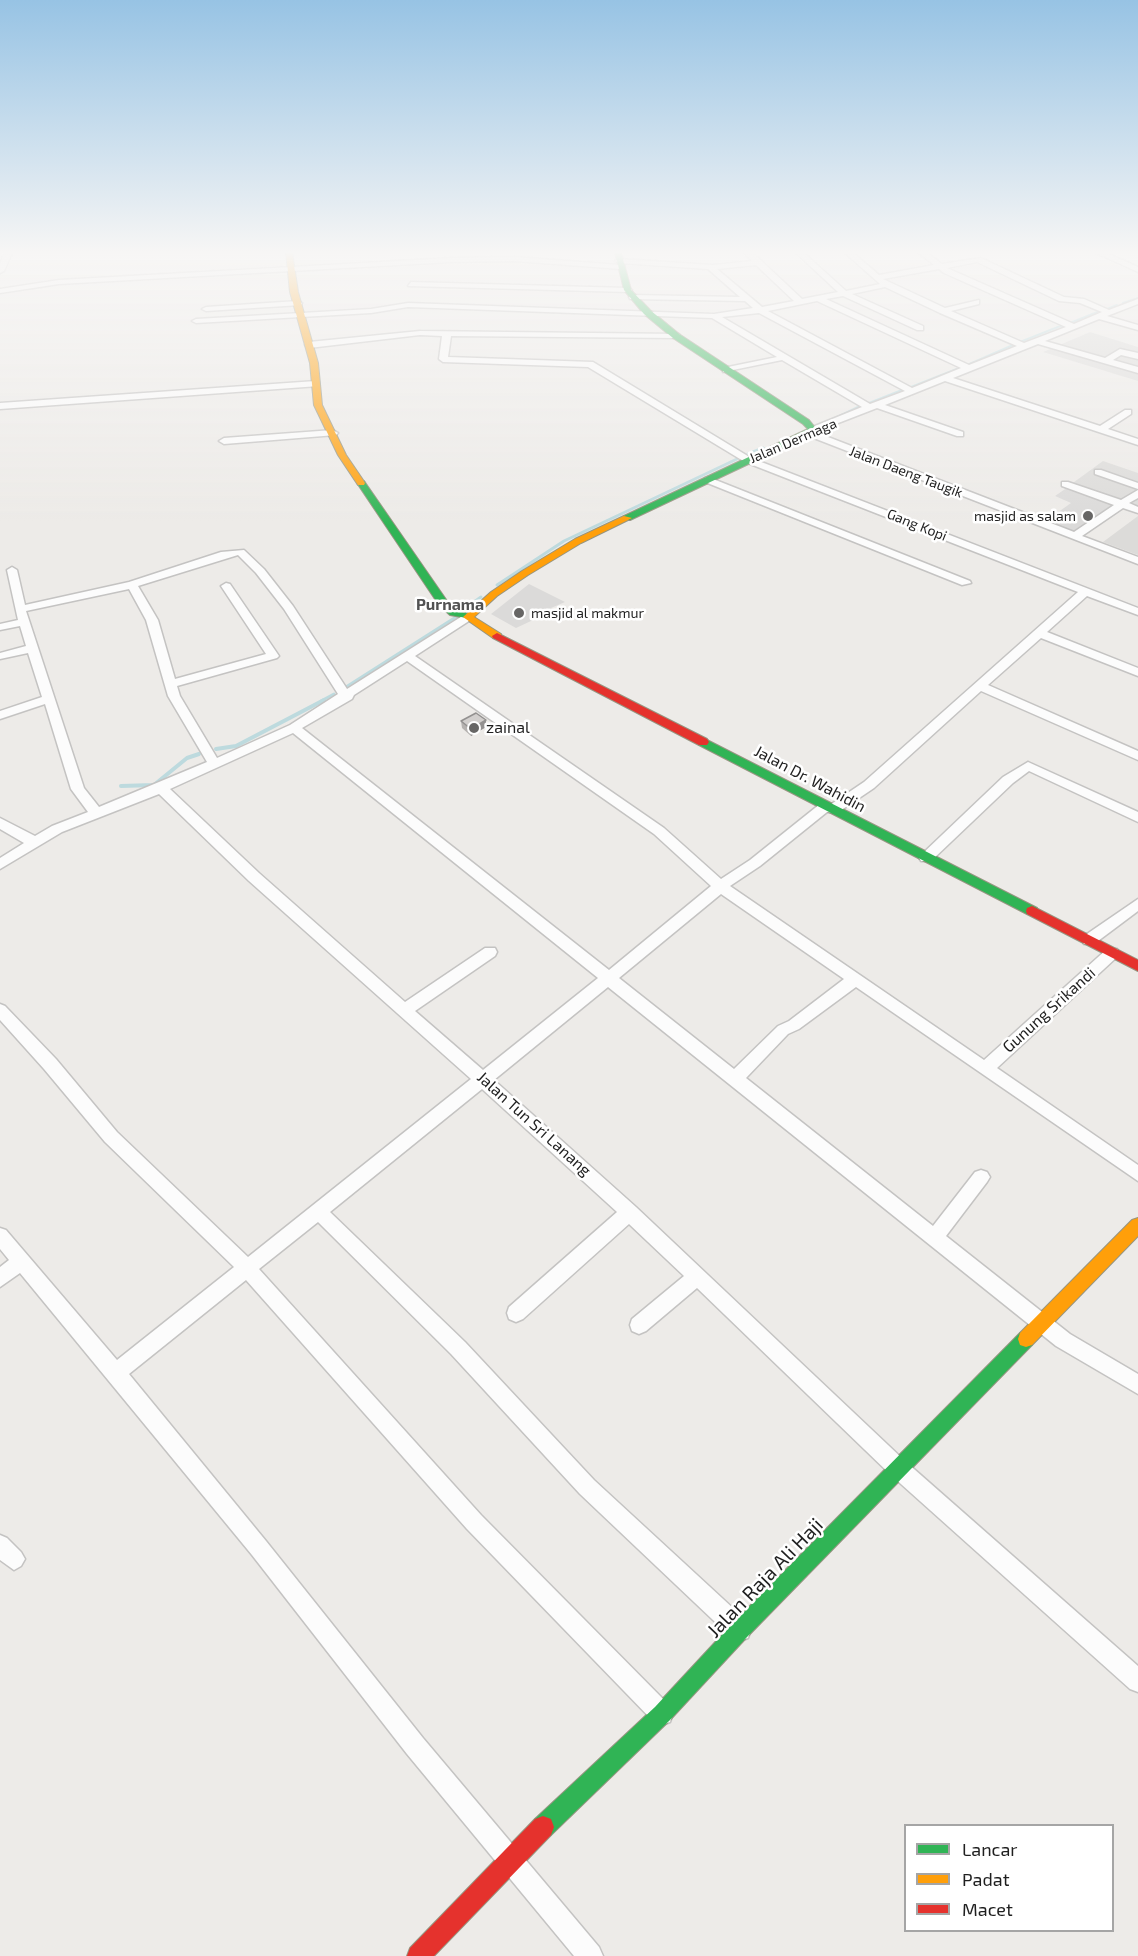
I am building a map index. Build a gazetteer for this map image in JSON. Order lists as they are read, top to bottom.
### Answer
{
  "streets": {
    "main road": ["Jalan Dermaga", "Jalan Dr. Wahidin", "Jalan Raja Ali Haji"],
    "street": [
      "Jalan Daeng Taugik",
      "Gang Kopi",
      "Gunung Srikandi",
      "Jalan Tun Sri Lanang"
    ]
  },
  "crossings": [
    ["Jalan Dermaga", "Jalan Daeng Taugik"],
    ["Jalan Dermaga", "Gang Kopi"],
    ["Jalan Dermaga", "Jalan Dr. Wahidin"],
    ["Jalan Dr. Wahidin", "Gunung Srikandi"],
    ["Jalan Tun Sri Lanang", "Jalan Raja Ali Haji"]
  ],
  "districts": ["Purnama"],
  "places": ["masjid as salam", "masjid al makmur", "zainal"],
  "legend": ["Lancar", "Padat", "Macet"]
}
